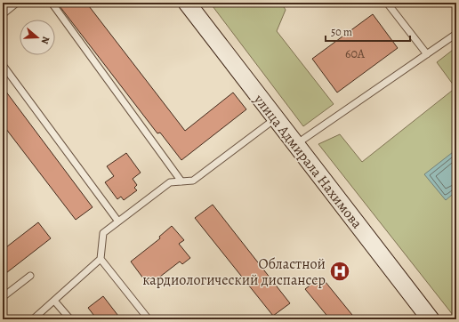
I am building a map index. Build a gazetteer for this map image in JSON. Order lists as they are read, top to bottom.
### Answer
{
  "streets": {
    "main road": ["улица Адмирала Нахимова"]
  },
  "places": {
    "hospital": ["Областной кардиологический диспансер"]
  },
  "house_numbers": ["60А"],
  "scale_bar": "50 m",
  "north": "right"
}
